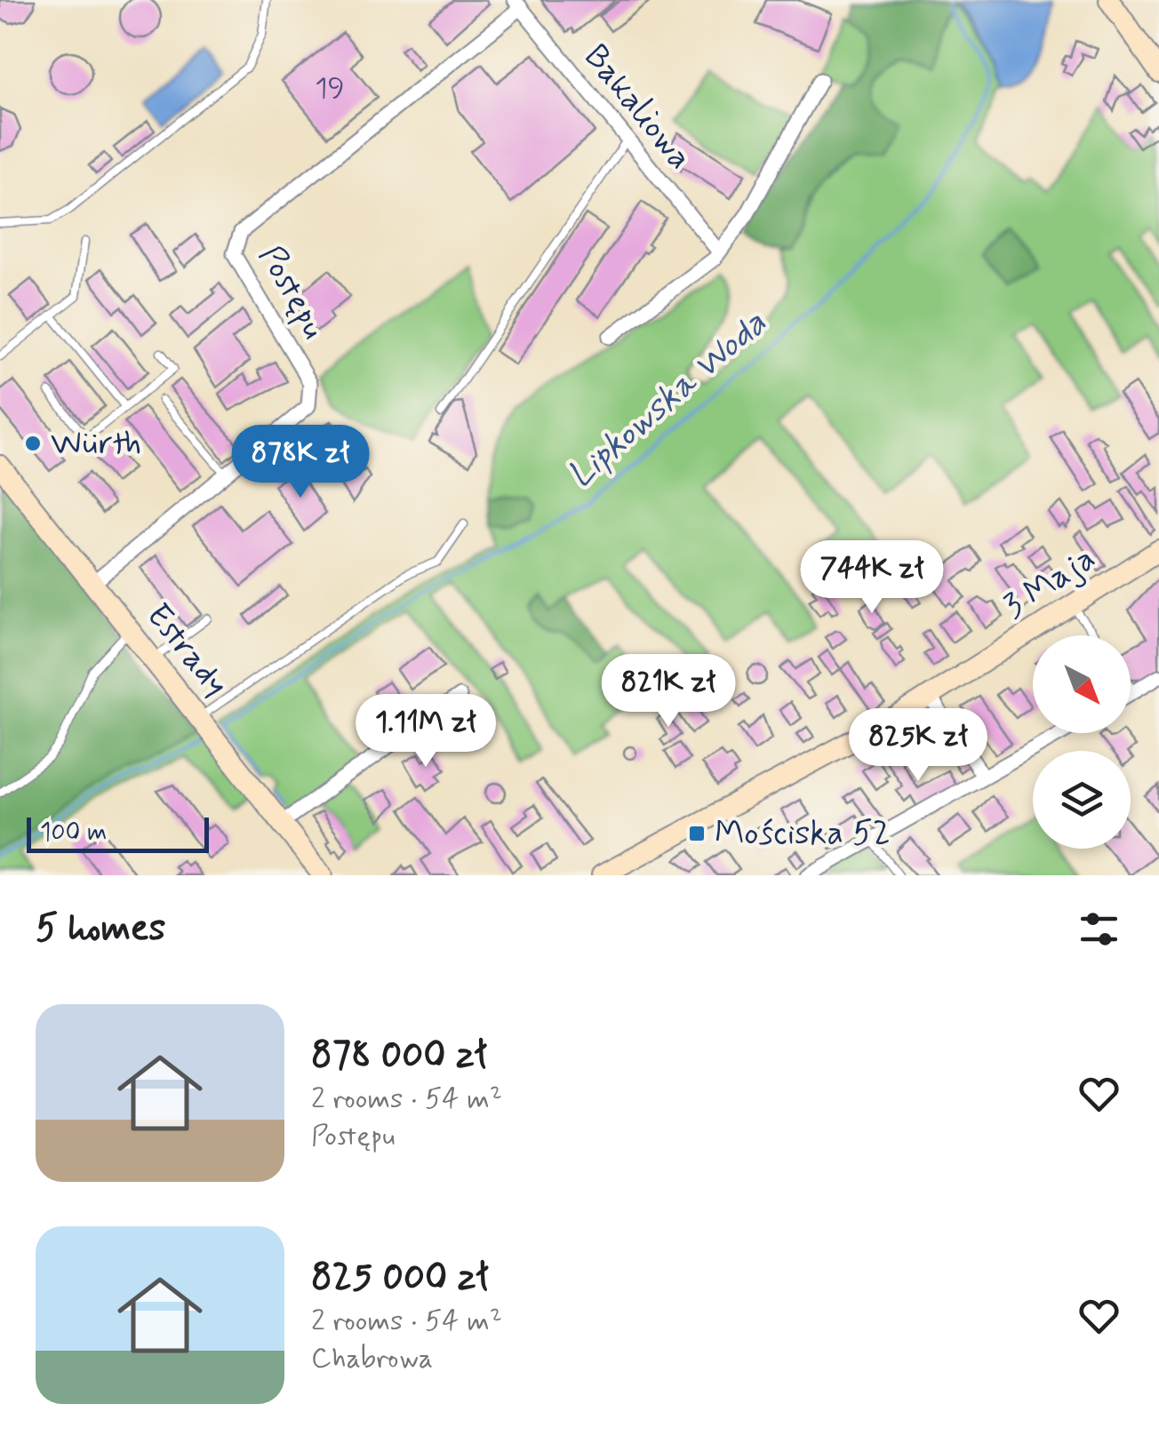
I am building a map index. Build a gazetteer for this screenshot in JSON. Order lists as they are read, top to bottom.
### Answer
{
  "streets": {
    "main road": ["3 Maja", "Estrady"],
    "street": ["Bakaliowa", "Postępu"]
  },
  "crossings": [
    ["Bakaliowa", "Postępu"],
    ["Postępu", "Estrady"]
  ],
  "water": ["Lipkowska Woda"],
  "places": {
    "other": ["Würth"],
    "transit": ["Mościska 52"]
  },
  "house_numbers": ["19"],
  "scale_bar": "100 m",
  "north": "bottom right",
  "page": {
    "price": [
      "878K zł",
      "744K zł",
      "821K zł",
      "1.11M zł",
      "825K zł"
    ],
    "scale": "100 m",
    "heading": "5 homes",
    "list": [
      {
        "name": "878 000 zł",
        "note": "2 rooms · 54 m² · Postępu"
      },
      {
        "name": "825 000 zł",
        "note": "2 rooms · 54 m² · Chabrowa"
      }
    ]
  }
}
